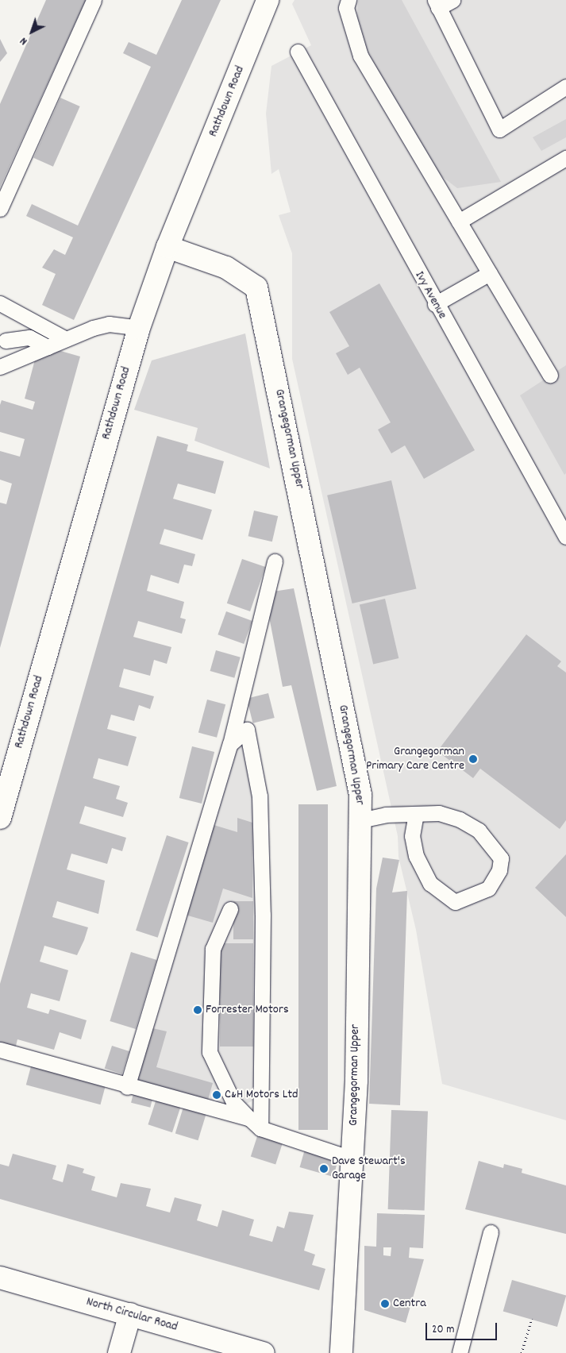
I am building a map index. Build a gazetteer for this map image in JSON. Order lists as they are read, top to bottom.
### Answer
{
  "streets": {
    "street": ["Rathdown Road", "Grangegorman Upper", "North Circular Road"],
    "lane": ["Ivy Avenue"]
  },
  "crossings": [
    ["Rathdown Road", "Grangegorman Upper"]
  ],
  "places": [
    "Grangegorman Primary Care Centre",
    "Forrester Motors",
    "C&H Motors Ltd",
    "Dave Stewart's Garage",
    "Centra"
  ],
  "scale_bar": "20 m",
  "north": "bottom left"
}
